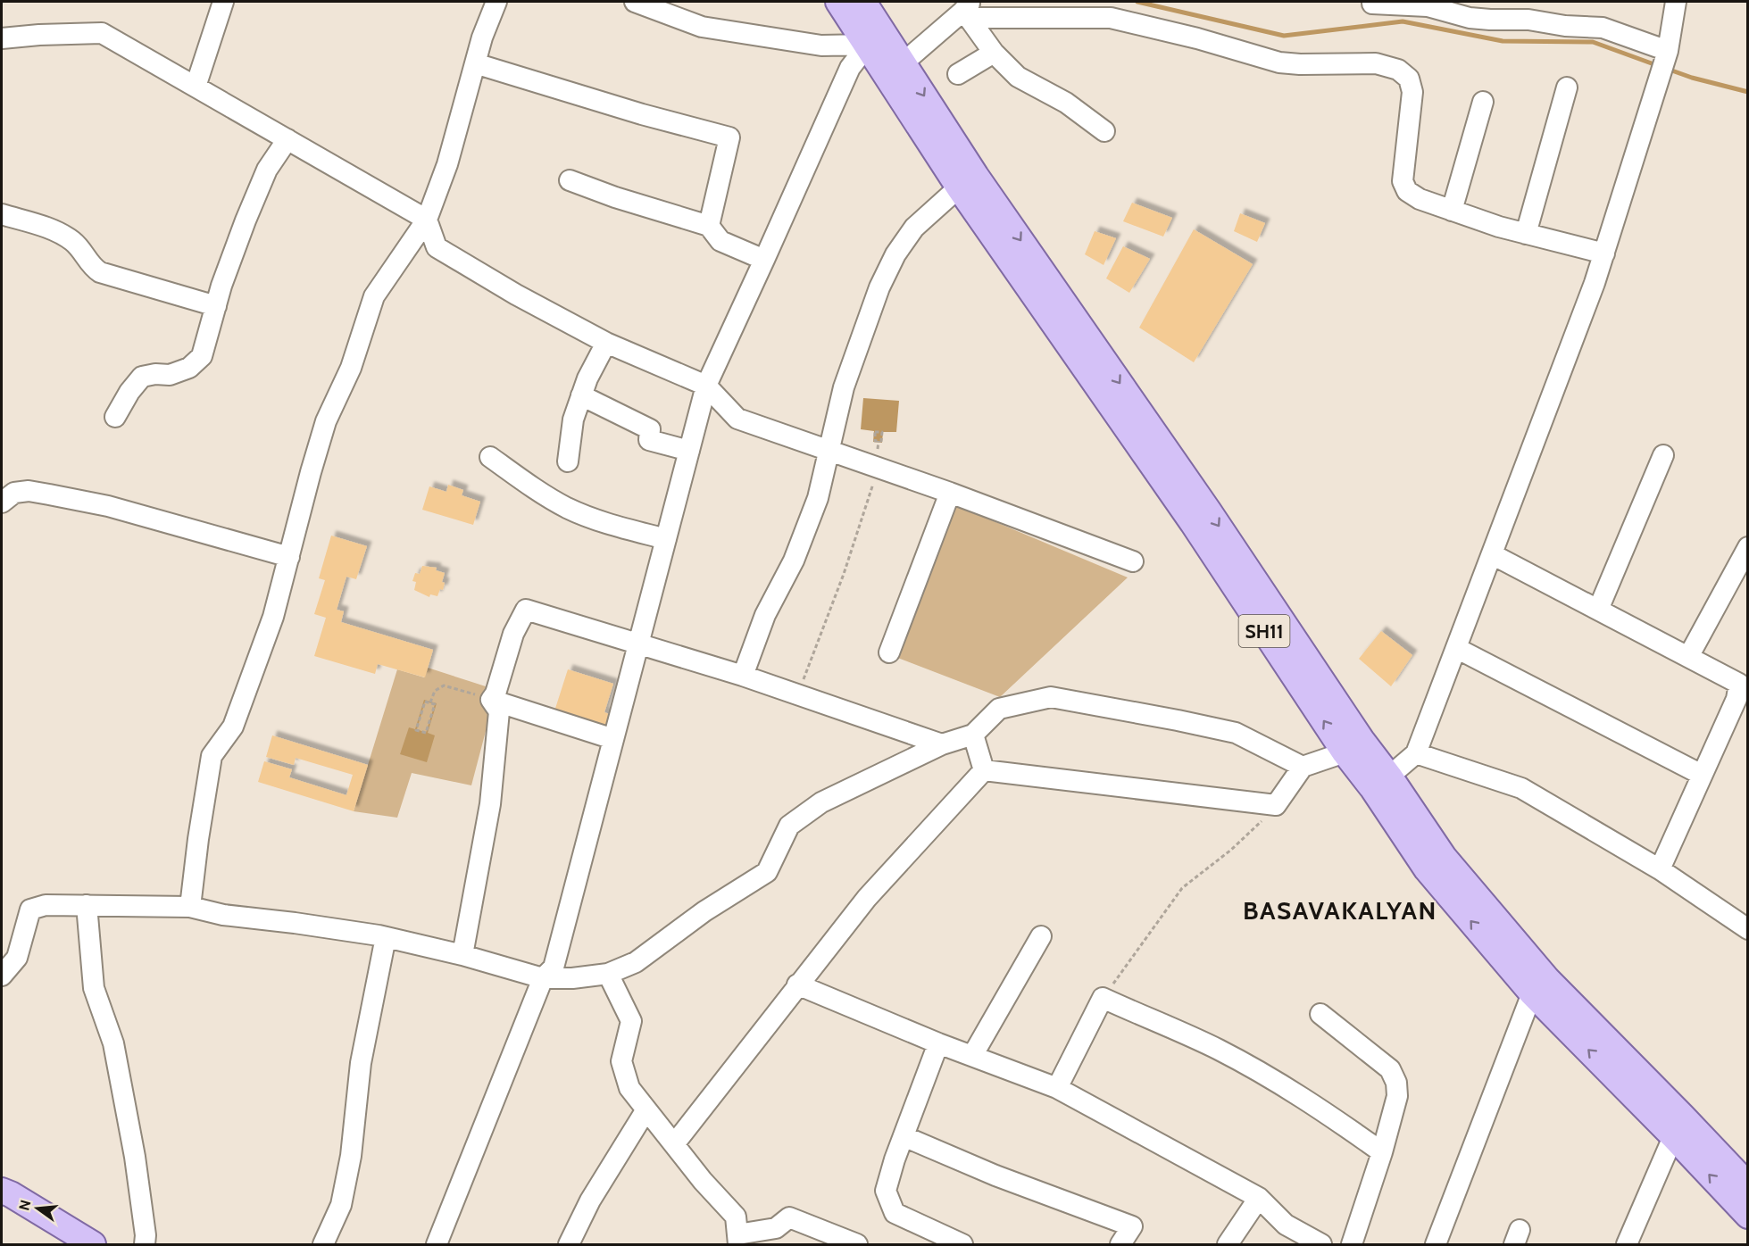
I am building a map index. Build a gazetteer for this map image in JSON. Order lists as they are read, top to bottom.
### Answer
{
  "streets": {
    "main road": ["SH11"]
  },
  "districts": ["BASAVAKALYAN"],
  "north": "left"
}
